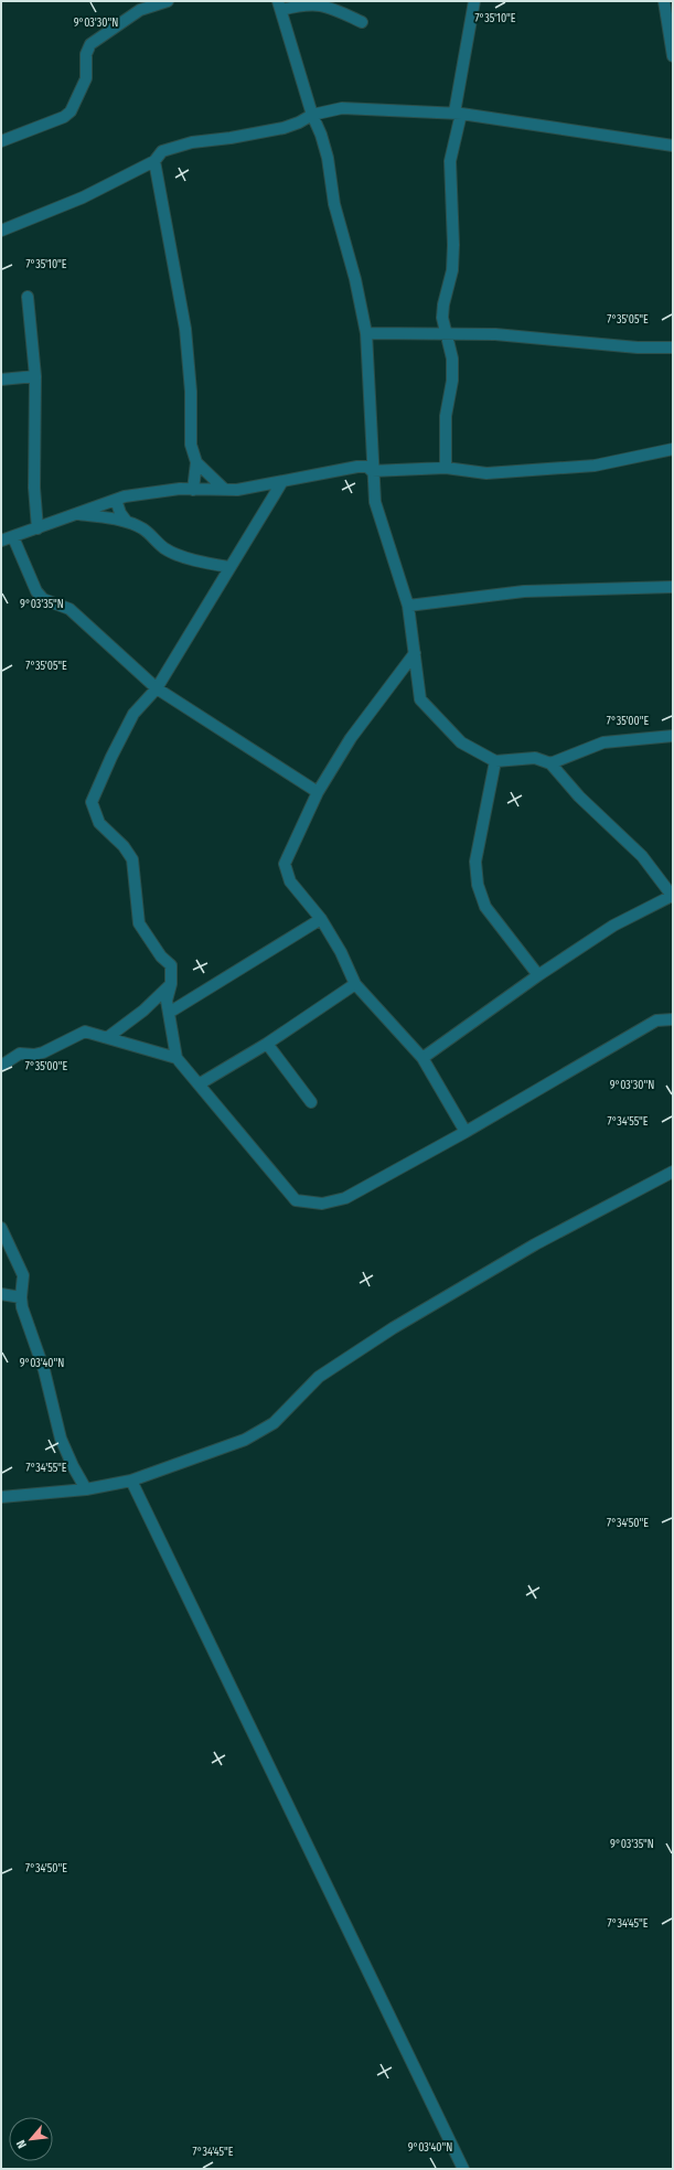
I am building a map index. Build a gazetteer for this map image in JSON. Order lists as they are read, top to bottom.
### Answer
{
  "north": "bottom left",
  "coordinates": [
    "7°35'10\"E",
    "9°03'30\"N",
    "7°35'05\"E",
    "9°03'35\"N",
    "7°35'00\"E",
    "7°34'55\"E",
    "9°03'40\"N",
    "7°34'50\"E",
    "7°34'45\"E"
  ]
}
